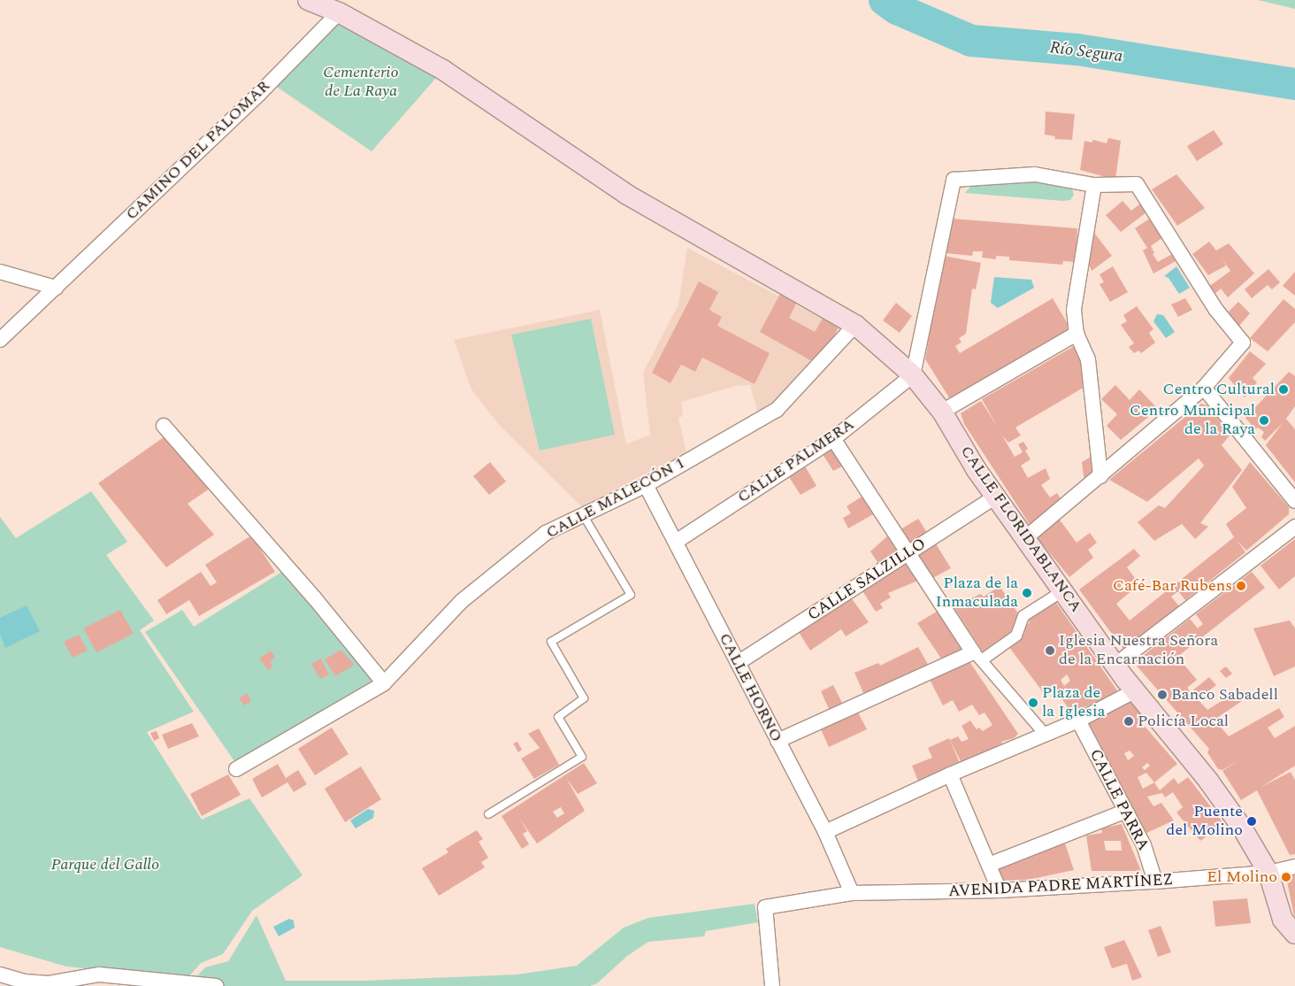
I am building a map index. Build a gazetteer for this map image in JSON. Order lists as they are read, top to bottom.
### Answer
{
  "streets": {
    "main road": ["CALLE FLORIDABLANCA"],
    "street": [
      "CAMINO DEL PALOMAR",
      "CALLE PALMERA",
      "CALLE MALECÓN 1",
      "CALLE SALZILLO",
      "CALLE HORNO",
      "CALLE PARRA",
      "AVENIDA PADRE MARTÍNEZ"
    ]
  },
  "crossings": [
    ["CAMINO DEL PALOMAR", "CALLE FLORIDABLANCA"],
    ["CALLE PALMERA", "CALLE FLORIDABLANCA"],
    ["CALLE PALMERA", "CALLE HORNO"],
    ["CALLE MALECÓN 1", "CALLE FLORIDABLANCA"],
    ["CALLE MALECÓN 1", "CALLE HORNO"],
    ["CALLE FLORIDABLANCA", "CALLE SALZILLO"],
    ["CALLE FLORIDABLANCA", "AVENIDA PADRE MARTÍNEZ"],
    ["CALLE SALZILLO", "CALLE HORNO"],
    ["CALLE HORNO", "AVENIDA PADRE MARTÍNEZ"],
    ["CALLE PARRA", "AVENIDA PADRE MARTÍNEZ"]
  ],
  "water": ["Río Segura"],
  "parks": ["Cementerio de La Raya", "Parque del Gallo"],
  "places": [
    "Centro Cultural",
    "Centro Municipal de la Raya",
    "Café-Bar Rubens",
    "Plaza de la Inmaculada",
    "Iglesia Nuestra Señora de la Encarnación",
    "Banco Sabadell",
    "Plaza de la Iglesia",
    "Policía Local",
    "Puente del Molino",
    "El Molino"
  ]
}
